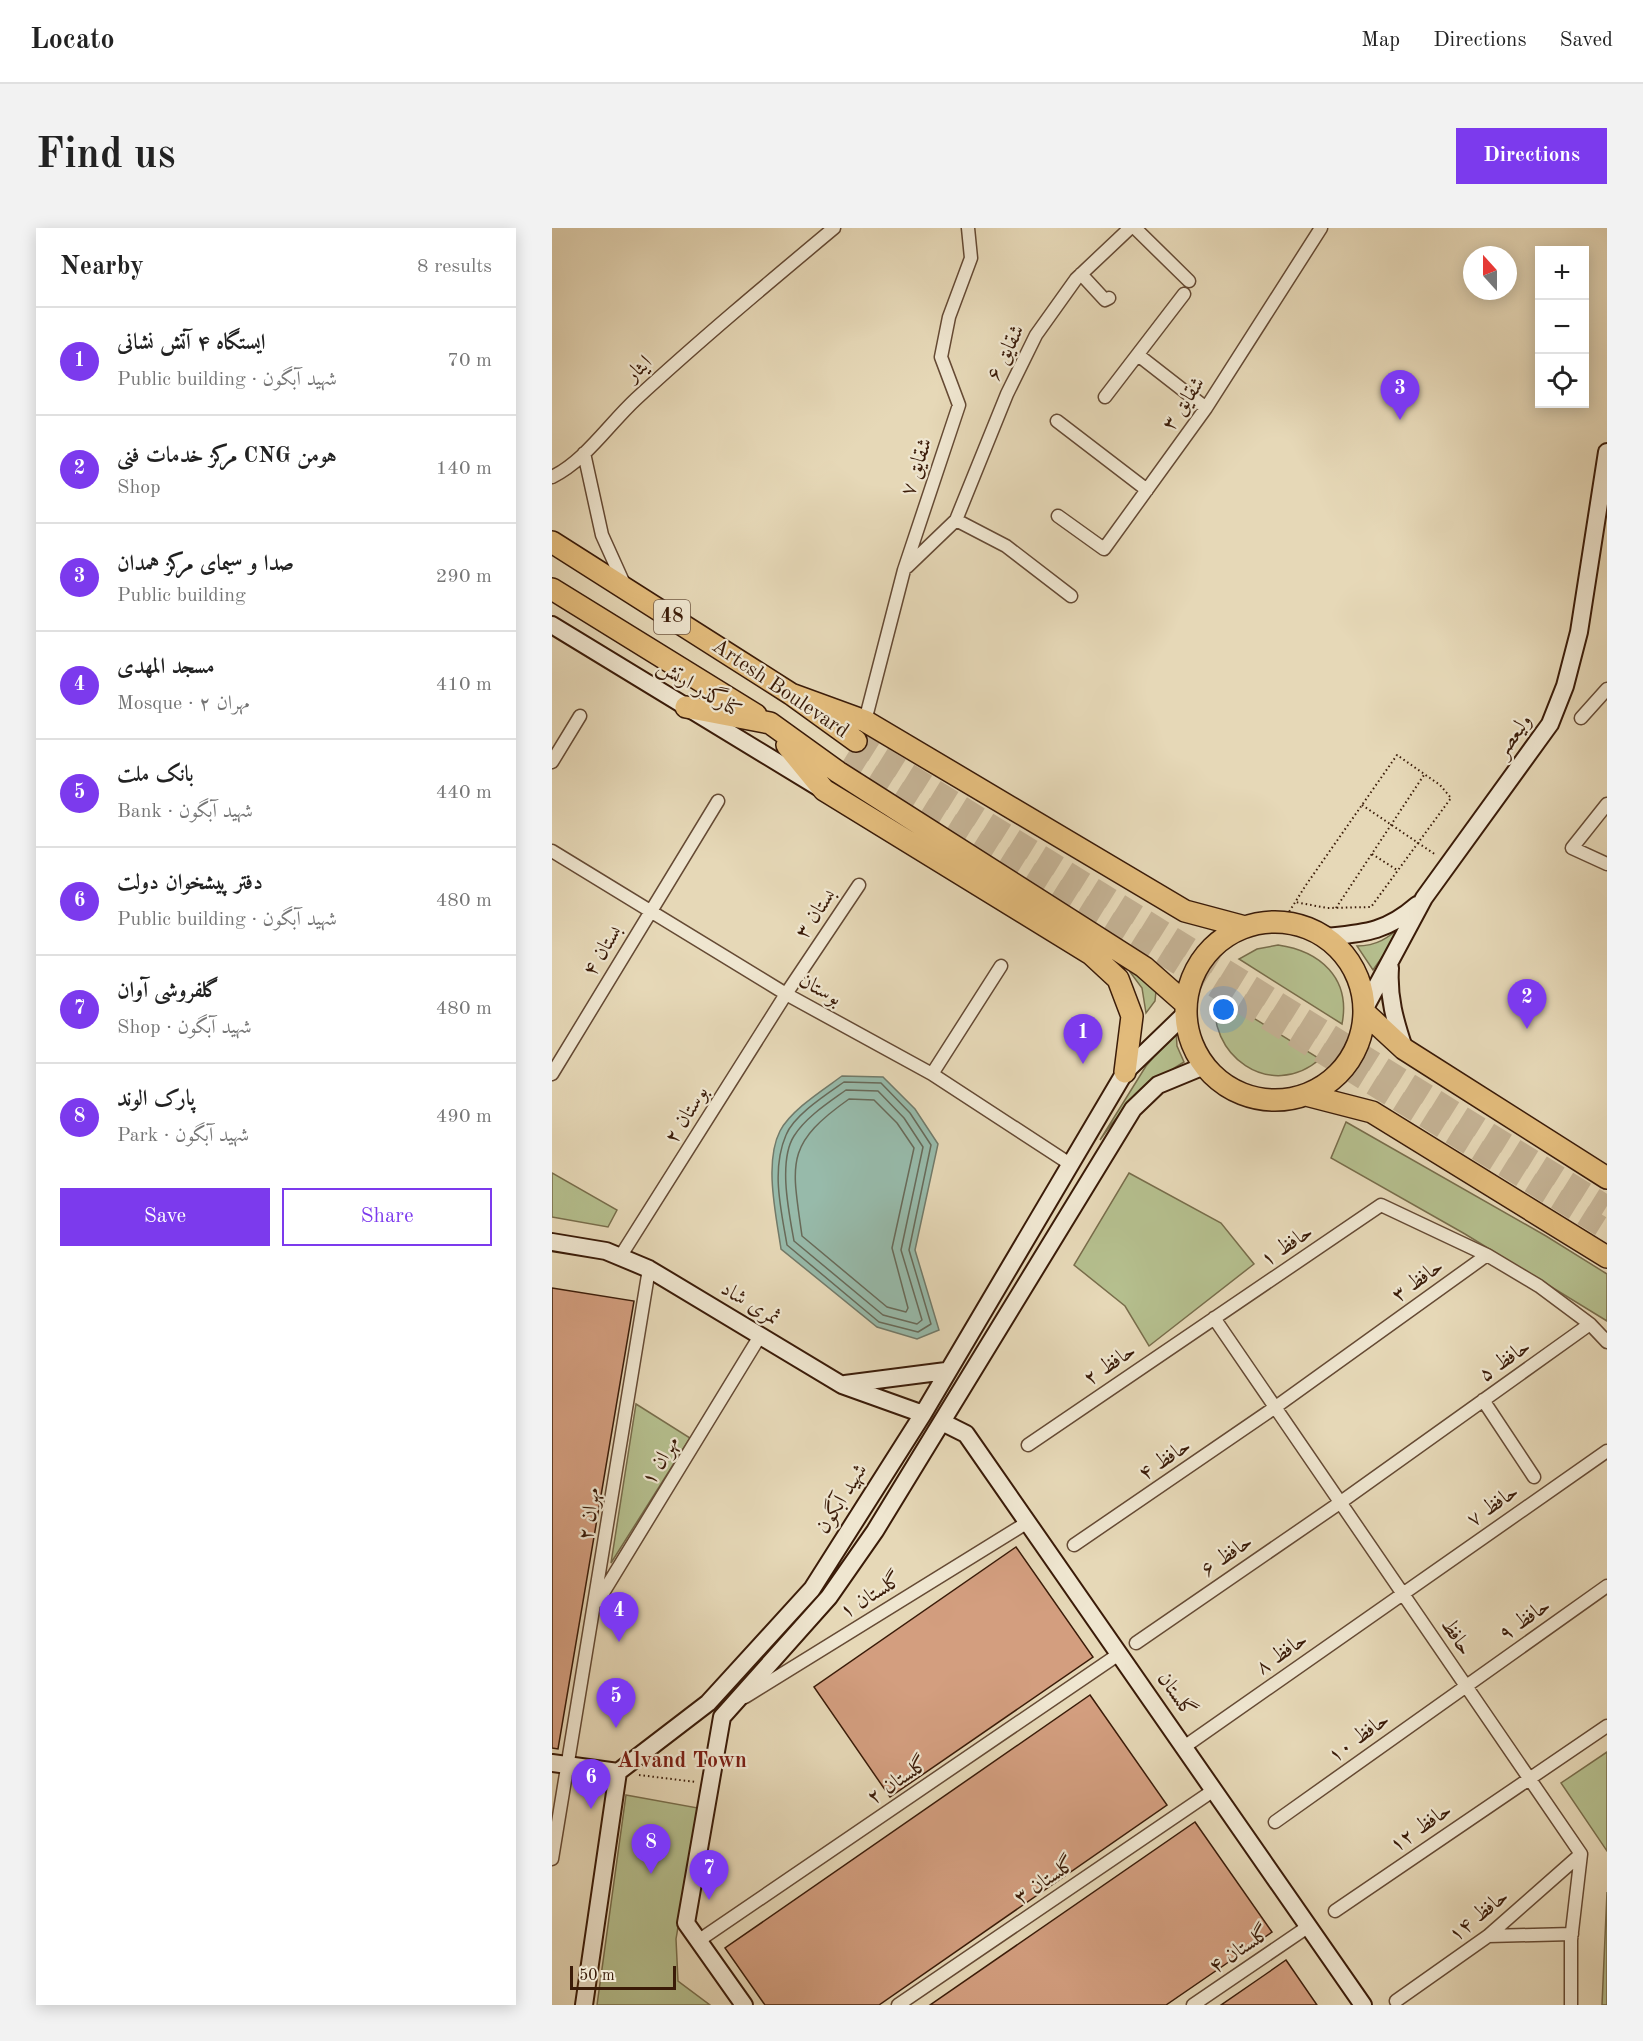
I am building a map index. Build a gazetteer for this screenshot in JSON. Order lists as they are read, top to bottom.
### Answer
{
  "streets": {
    "highway": ["48", "Artesh Boulevard"],
    "main road": [
      "کنارگذر ارتش",
      "ولیعصر",
      "ثمری شاد",
      "شهید آبگون",
      "گلستان"
    ],
    "street": [
      "شقایق ۶",
      "ایثار",
      "شقایق ۳",
      "شقایق ۷",
      "بستان ۳",
      "بستان ۴",
      "بوستان",
      "بوستان ۲",
      "حافظ ۱",
      "حافظ ۳",
      "حافظ ۵",
      "حافظ ۲",
      "حافظ ۴",
      "۱ مهران",
      "حافظ ۷",
      "مهران ۲",
      "حافظ ۶",
      "گلستان ۱",
      "حافظ ۹",
      "حافظ",
      "حافظ ۸",
      "حافظ ۱۰",
      "گلستان ۲",
      "حافظ ۱۲",
      "گلستان ۳",
      "حافظ ۱۴",
      "گلستان ۴"
    ]
  },
  "crossings": [
    ["ولیعصر", "شهید آبگون"],
    ["بستان ۳", "بوستان"],
    ["بستان ۳", "بوستان ۲"],
    ["بستان ۴", "بوستان"],
    ["بوستان", "بوستان ۲"],
    ["بوستان", "شهید آبگون"],
    ["بوستان ۲", "ثمری شاد"],
    ["حافظ ۱", "حافظ ۳"],
    ["حافظ ۱", "حافظ ۲"],
    ["حافظ ۱", "حافظ"],
    ["حافظ ۳", "حافظ ۴"],
    ["حافظ ۳", "حافظ"],
    ["ثمری شاد", "۱ مهران"],
    ["ثمری شاد", "شهید آبگون"],
    ["ثمری شاد", "مهران ۲"],
    ["حافظ ۵", "حافظ ۶"],
    ["حافظ ۵", "حافظ"],
    ["حافظ ۲", "حافظ"],
    ["حافظ ۴", "حافظ"],
    ["۱ مهران", "مهران ۲"],
    ["شهید آبگون", "گلستان ۱"],
    ["شهید آبگون", "گلستان"],
    ["شهید آبگون", "گلستان ۲"],
    ["حافظ ۷", "حافظ"],
    ["حافظ ۷", "حافظ ۸"],
    ["حافظ ۶", "حافظ"],
    ["گلستان ۱", "گلستان"],
    ["حافظ ۹", "حافظ"],
    ["حافظ ۹", "حافظ ۱۰"],
    ["حافظ", "حافظ ۸"],
    ["حافظ", "حافظ ۱۰"],
    ["حافظ", "حافظ ۱۲"],
    ["حافظ", "حافظ ۱۴"],
    ["حافظ ۸", "گلستان"],
    ["گلستان", "گلستان ۲"],
    ["گلستان", "گلستان ۳"],
    ["گلستان", "گلستان ۴"]
  ],
  "districts": ["Alvand Town"],
  "scale_bar": "50 m",
  "north": "top",
  "page": {
    "header": "Locato",
    "nav": ["Map", "Directions", "Saved"],
    "buttons": [
      "Directions",
      ["Save", "Share"]
    ],
    "title": "Find us",
    "heading": ["Nearby", "8 results"],
    "map_buttons": ["+", "−"],
    "list": [
      {
        "mark": "1",
        "name": "ایستگاه ۴ آتش نشانی",
        "note": "Public building · شهید آبگون",
        "value": "70 m"
      },
      {
        "mark": "2",
        "name": "مرکز خدمات فنی CNG هومن",
        "note": "Shop",
        "value": "140 m"
      },
      {
        "mark": "3",
        "name": "صدا و سیمای مرکز همدان",
        "note": "Public building",
        "value": "290 m"
      },
      {
        "mark": "4",
        "name": "مسجد المهدی",
        "note": "Mosque · مهران ۲",
        "value": "410 m"
      },
      {
        "mark": "5",
        "name": "بانک ملت",
        "note": "Bank · شهید آبگون",
        "value": "440 m"
      },
      {
        "mark": "6",
        "name": "دفتر پیشخوان دولت",
        "note": "Public building · شهید آبگون",
        "value": "480 m"
      },
      {
        "mark": "7",
        "name": "گلفروشی آوان",
        "note": "Shop · شهید آبگون",
        "value": "480 m"
      },
      {
        "mark": "8",
        "name": "پارک الوند",
        "note": "Park · شهید آبگون",
        "value": "490 m"
      }
    ],
    "pins": [
      "3",
      "2",
      "1",
      "4",
      "5",
      "6",
      "8",
      "7"
    ],
    "scale": "50 m"
  }
}
